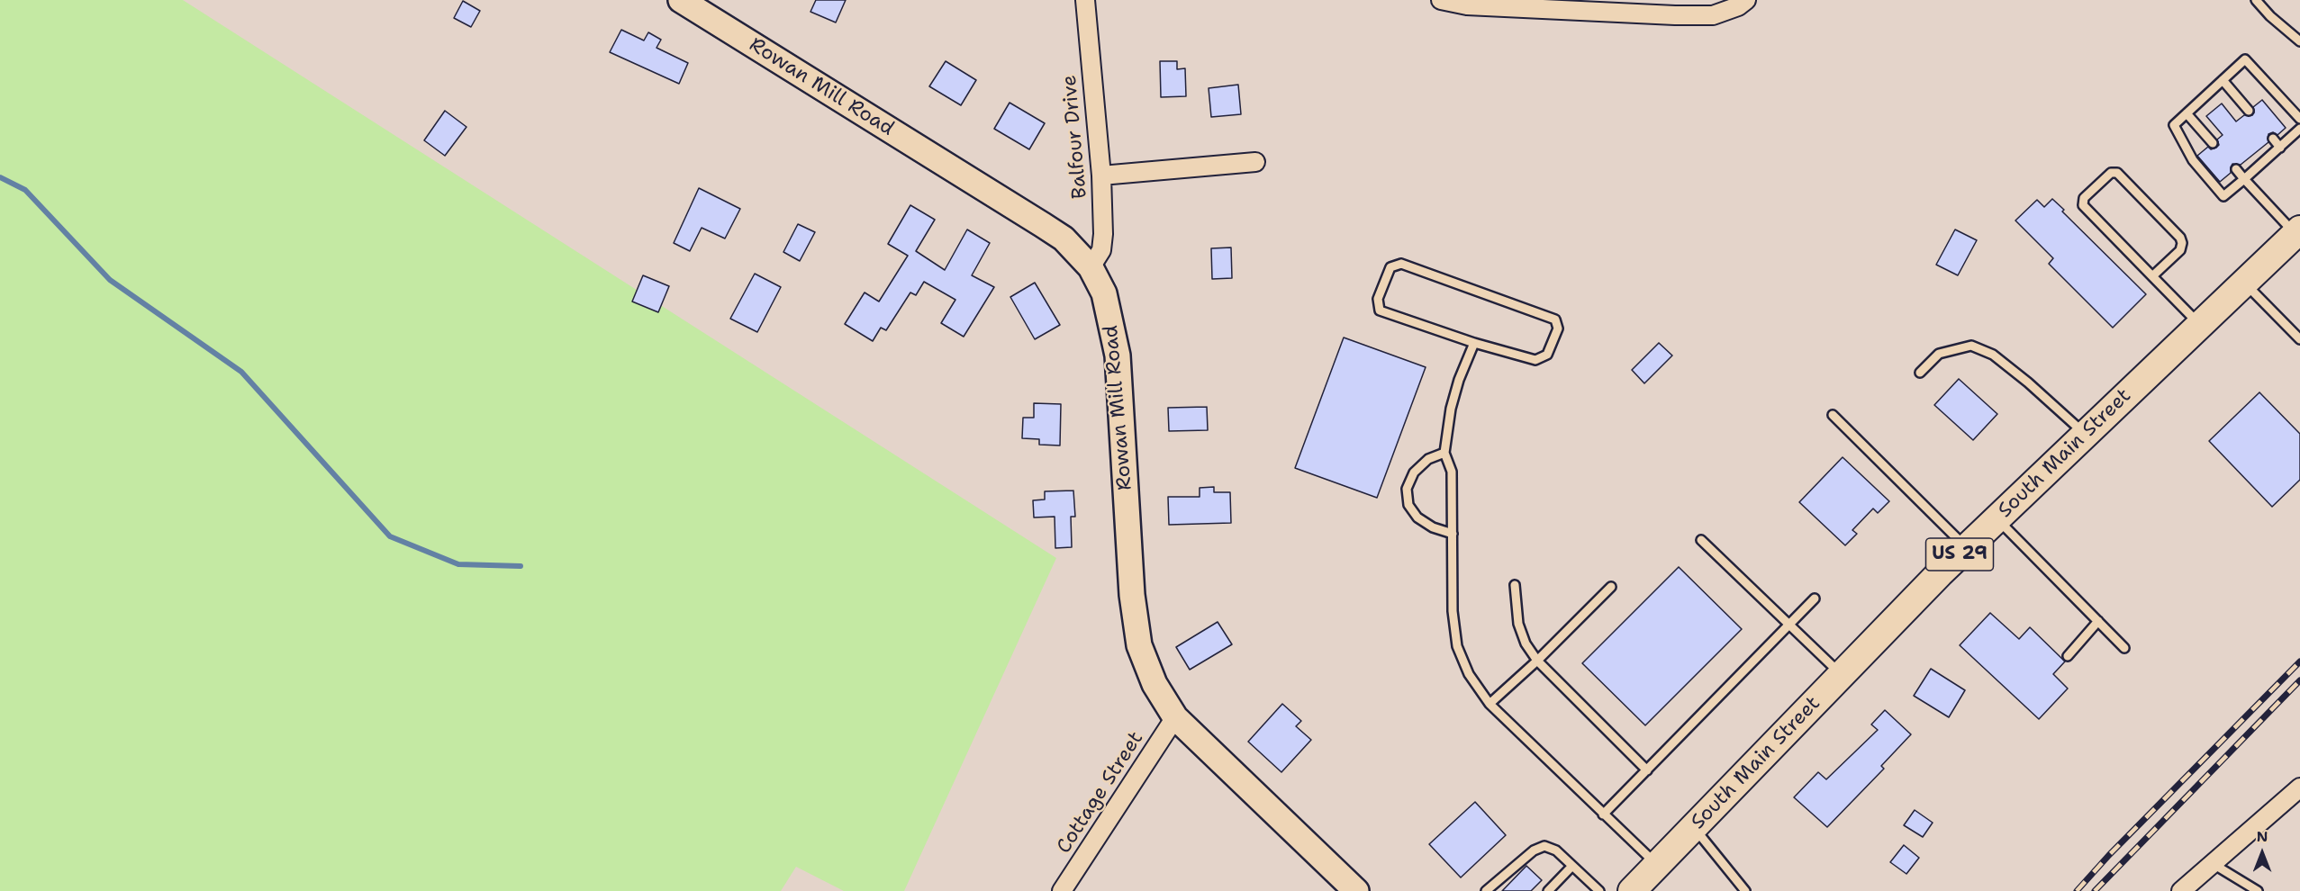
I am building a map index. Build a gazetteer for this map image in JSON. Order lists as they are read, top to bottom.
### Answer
{
  "streets": {
    "main road": ["South Main Street", "US 29"],
    "street": ["Rowan Mill Road", "Balfour Drive", "Cottage Street"]
  },
  "crossings": [
    ["Rowan Mill Road", "Balfour Drive"],
    ["Rowan Mill Road", "Cottage Street"]
  ],
  "north": "top"
}
